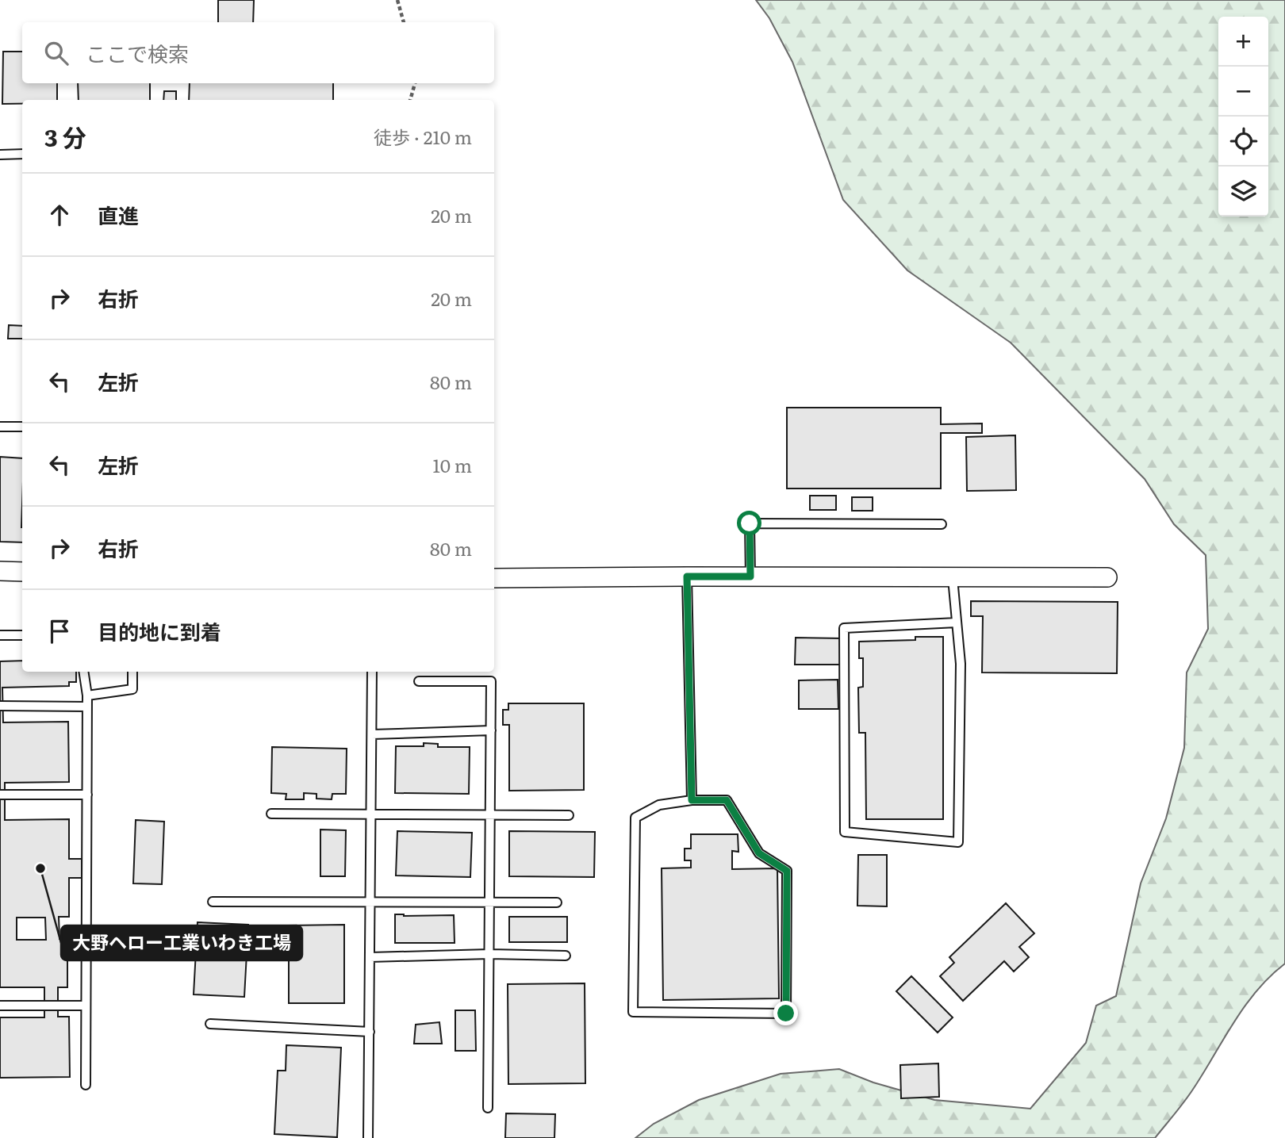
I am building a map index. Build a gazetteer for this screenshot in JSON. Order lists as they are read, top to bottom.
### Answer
{
  "places": ["大野ヘロー工業いわき工場"],
  "page": {
    "map_buttons": ["+", "−"],
    "search": "ここで検索",
    "heading": ["3 分", "徒歩 · 210 m"],
    "list": [
      ["直進", "20 m"],
      ["右折", "20 m"],
      ["左折", "80 m"],
      ["左折", "10 m"],
      ["右折", "80 m"],
      "目的地に到着"
    ]
  }
}
